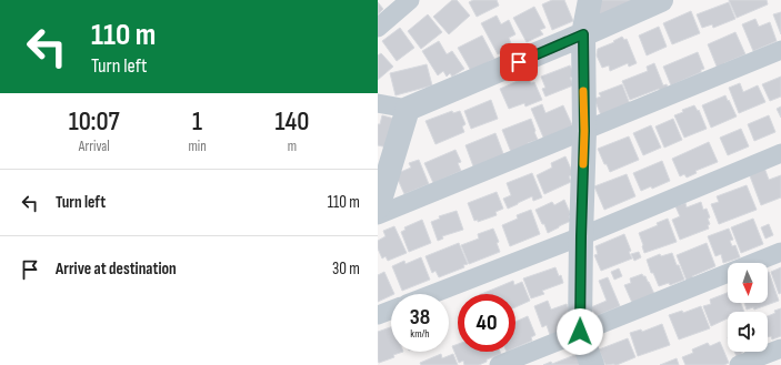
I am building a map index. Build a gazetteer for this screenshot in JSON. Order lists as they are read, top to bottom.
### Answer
{
  "north": "bottom",
  "page": {
    "turn": ["110 m", "Turn left"],
    "eta": [
      "10:07",
      "Arrival",
      "1",
      "min",
      "140",
      "m"
    ],
    "list": [
      {
        "name": "Turn left",
        "value": "110 m"
      },
      {
        "name": "Arrive at destination",
        "value": "30 m"
      }
    ],
    "speed": "38 km/h",
    "limit": "40"
  }
}
